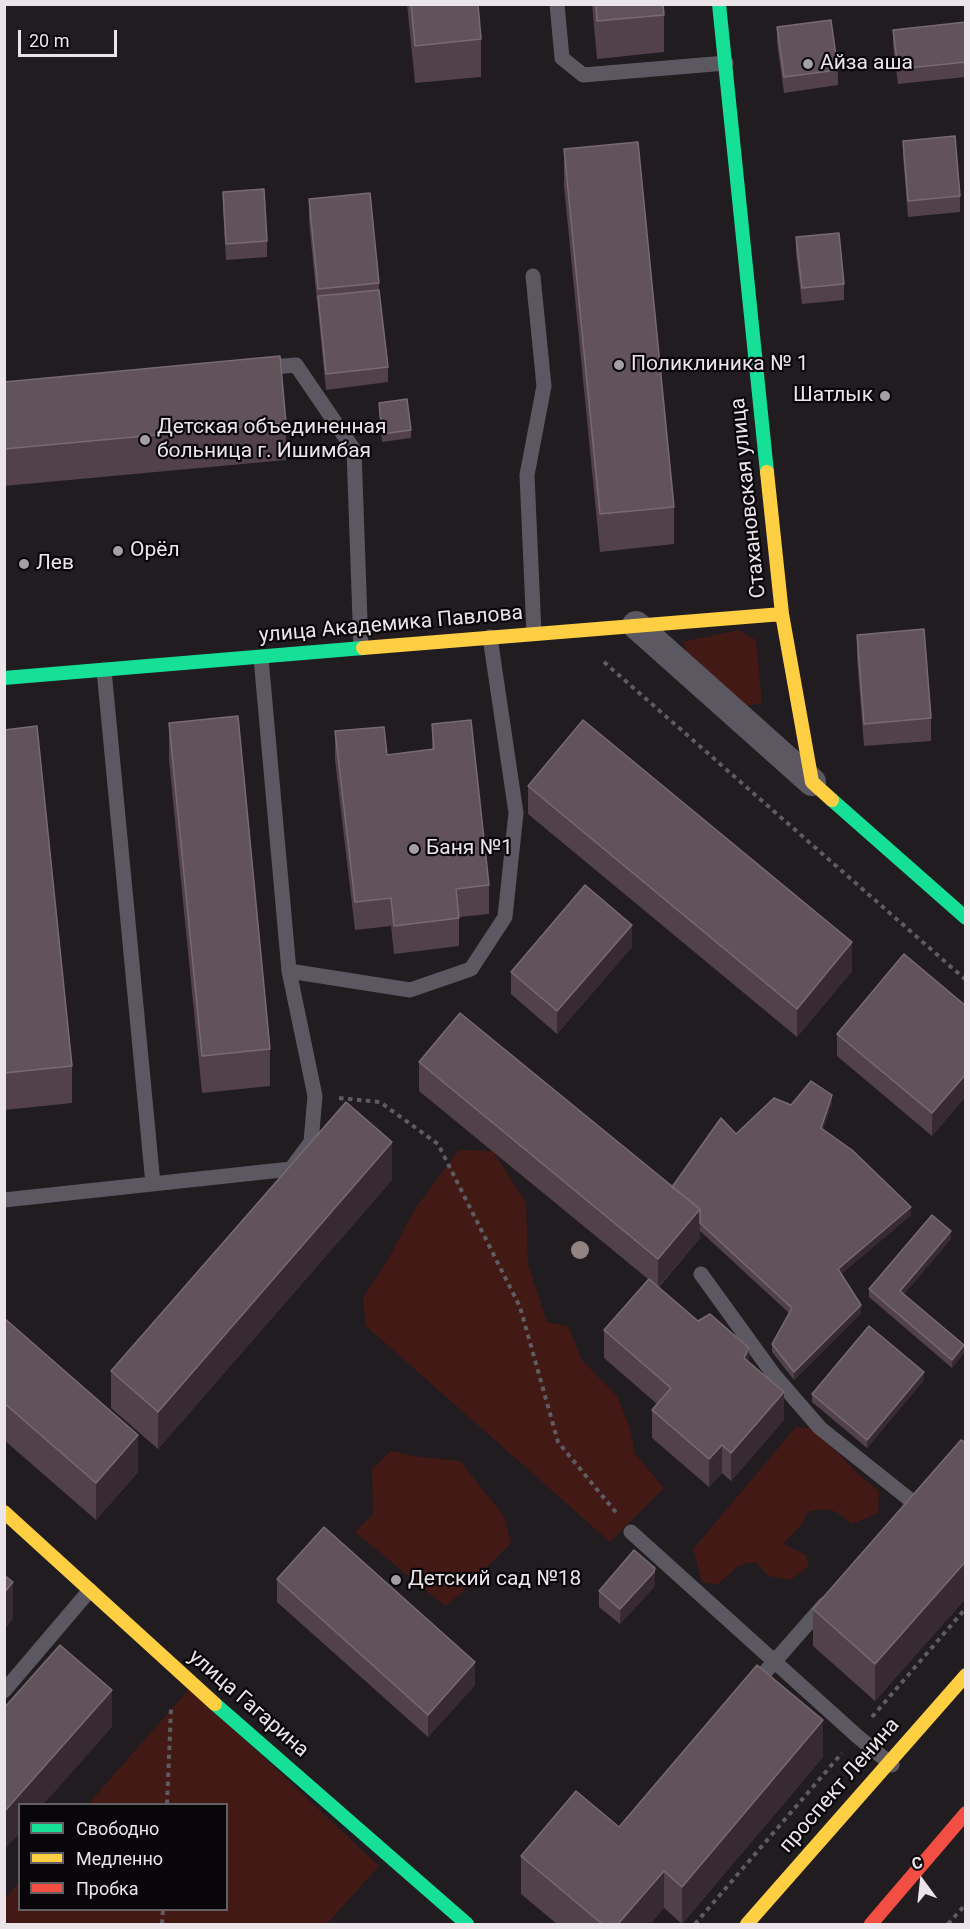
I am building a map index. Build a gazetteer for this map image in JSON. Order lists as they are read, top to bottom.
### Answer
{
  "streets": {
    "street": [
      "Стахановская улица",
      "улица Академика Павлова",
      "улица Гагарина",
      "проспект Ленина"
    ]
  },
  "crossings": [
    ["Стахановская улица", "улица Академика Павлова"]
  ],
  "places": [
    "Айза аша",
    "Поликлиника № 1",
    "Шатлык",
    "Детская объединенная больница г. Ишимбая",
    "Орёл",
    "Лев",
    "Баня №1",
    "Детский сад №18"
  ],
  "legend": ["Свободно", "Медленно", "Пробка"],
  "scale_bar": "20 m",
  "north": "top"
}
